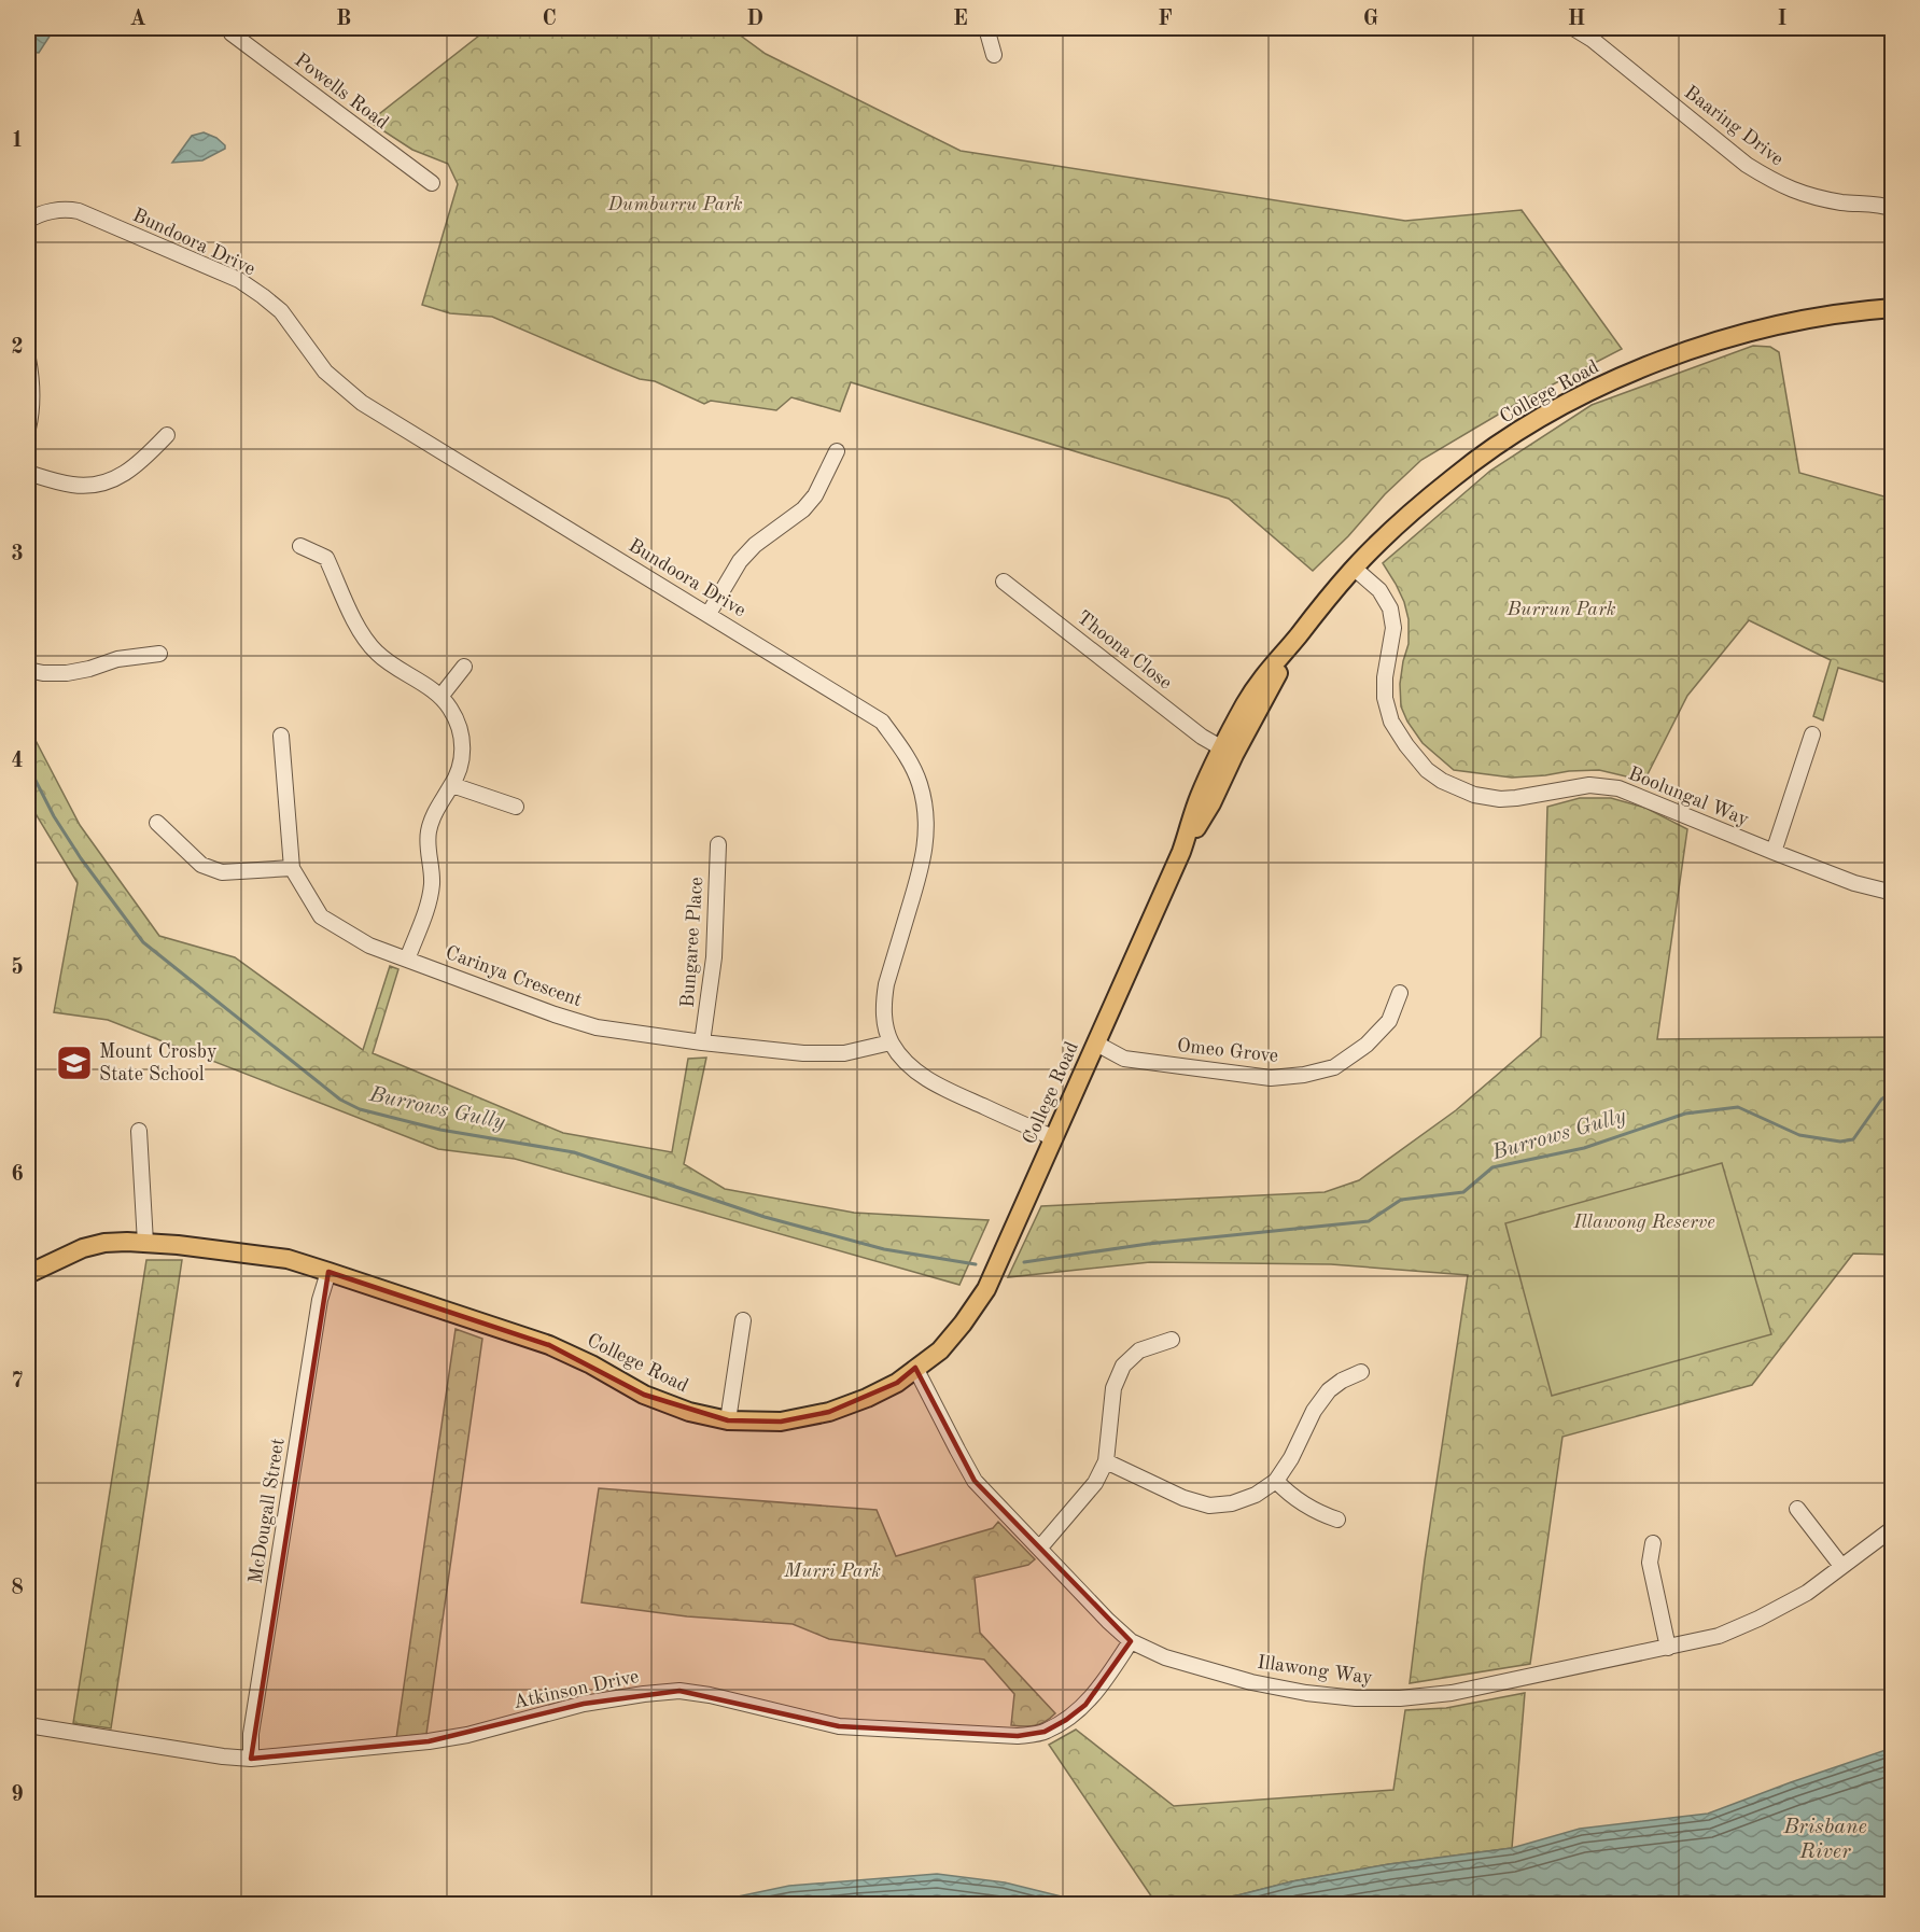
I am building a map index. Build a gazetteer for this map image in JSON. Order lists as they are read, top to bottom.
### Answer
{
  "streets": {
    "main road": ["College Road"],
    "street": [
      "Powells Road",
      "Baaring Drive",
      "Bundoora Drive",
      "Thoona Close",
      "Boolungal Way",
      "Bungaree Place",
      "Carinya Crescent",
      "Omeo Grove",
      "McDougall Street",
      "Illawong Way",
      "Atkinson Drive"
    ]
  },
  "crossings": [
    ["Bundoora Drive", "College Road"],
    ["Bundoora Drive", "Carinya Crescent"],
    ["College Road", "Thoona Close"],
    ["College Road", "Boolungal Way"],
    ["College Road", "Omeo Grove"],
    ["College Road", "McDougall Street"],
    ["College Road", "Illawong Way"],
    ["Bungaree Place", "Carinya Crescent"],
    ["McDougall Street", "Atkinson Drive"],
    ["Illawong Way", "Atkinson Drive"]
  ],
  "water": ["Burrows Gully", "Brisbane River"],
  "parks": [
    "Dumburru Park",
    "Burrun Park",
    "Illawong Reserve",
    "Murri Park"
  ],
  "places": {
    "school or university": ["Mount Crosby State School"]
  },
  "grid": {
    "columns": [
      "A",
      "B",
      "C",
      "D",
      "E",
      "F",
      "G",
      "H",
      "I"
    ],
    "rows": [
      "1",
      "2",
      "3",
      "4",
      "5",
      "6",
      "7",
      "8",
      "9"
    ]
  }
}
